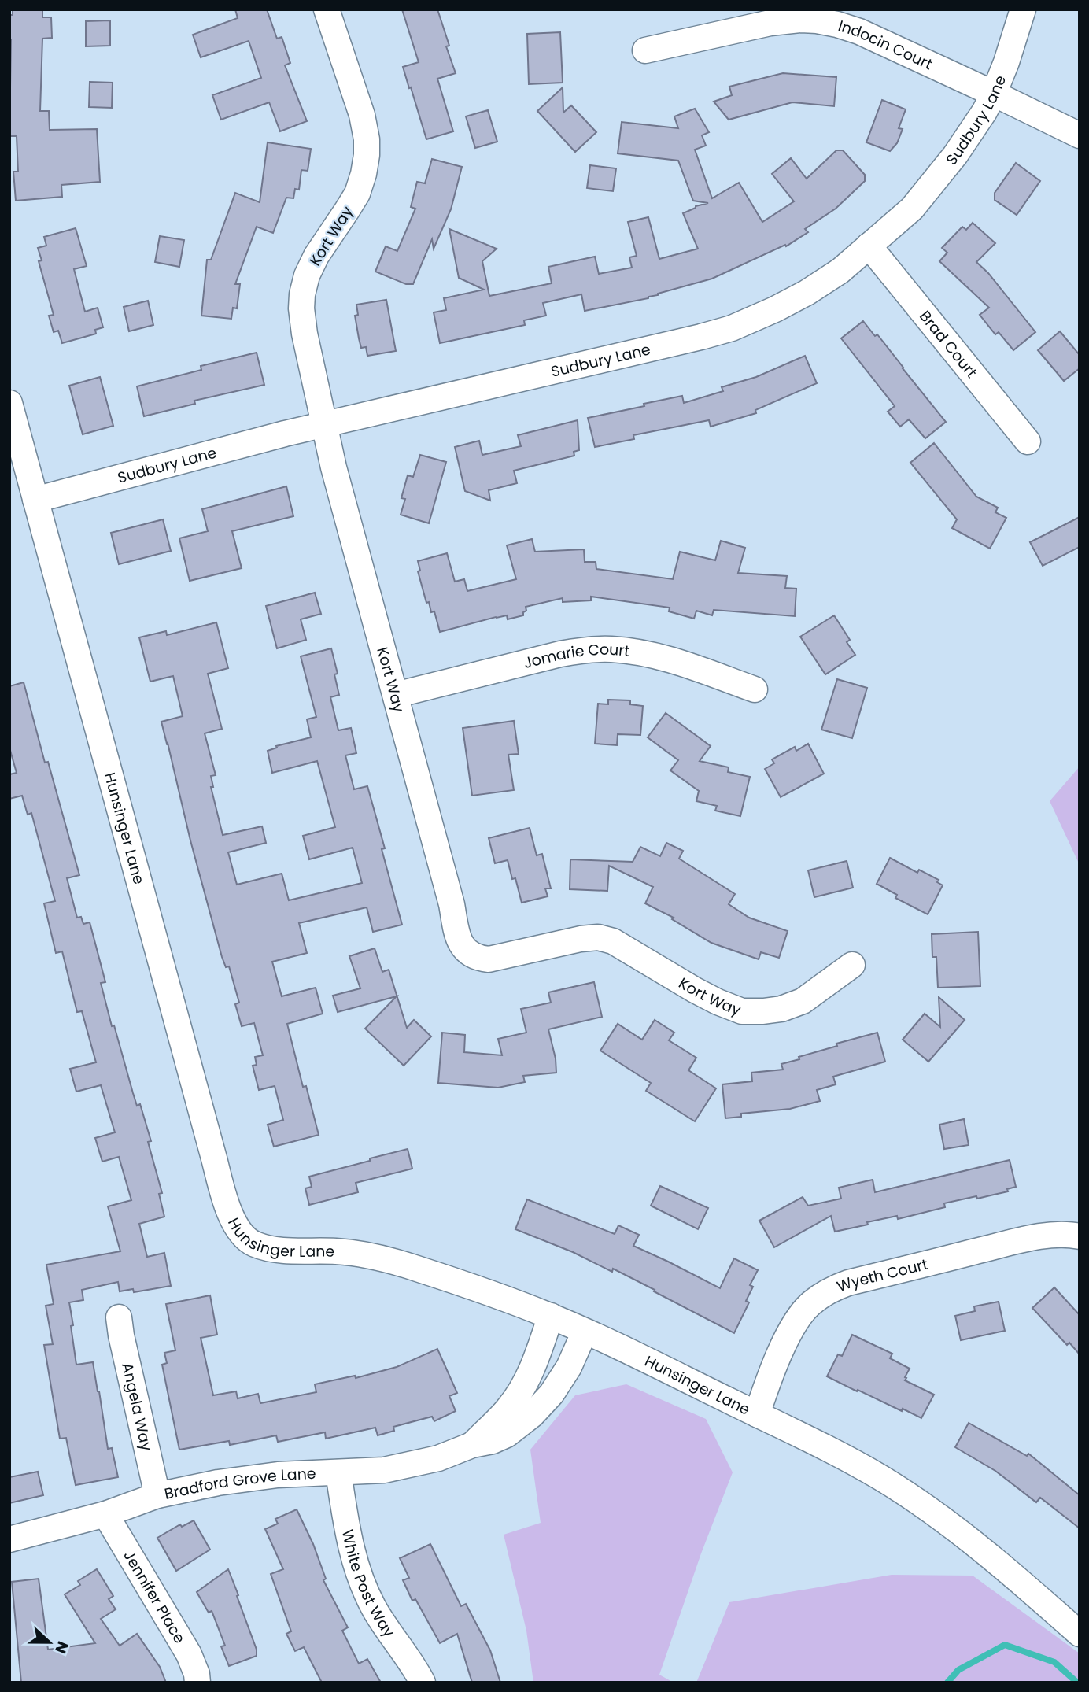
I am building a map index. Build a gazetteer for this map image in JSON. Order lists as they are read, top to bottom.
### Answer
{
  "streets": {
    "street": [
      "Indocin Court",
      "Sudbury Lane",
      "Kort Way",
      "Brad Court",
      "Jomarie Court",
      "Hunsinger Lane",
      "Wyeth Court",
      "Angela Way",
      "Bradford Grove Lane",
      "White Post Way",
      "Jennifer Place"
    ]
  },
  "crossings": [
    ["Indocin Court", "Sudbury Lane"],
    ["Sudbury Lane", "Kort Way"],
    ["Sudbury Lane", "Brad Court"],
    ["Sudbury Lane", "Hunsinger Lane"],
    ["Kort Way", "Jomarie Court"],
    ["Hunsinger Lane", "Wyeth Court"],
    ["Hunsinger Lane", "Bradford Grove Lane"],
    ["Angela Way", "Bradford Grove Lane"],
    ["Bradford Grove Lane", "White Post Way"],
    ["Bradford Grove Lane", "Jennifer Place"]
  ],
  "north": "right"
}
